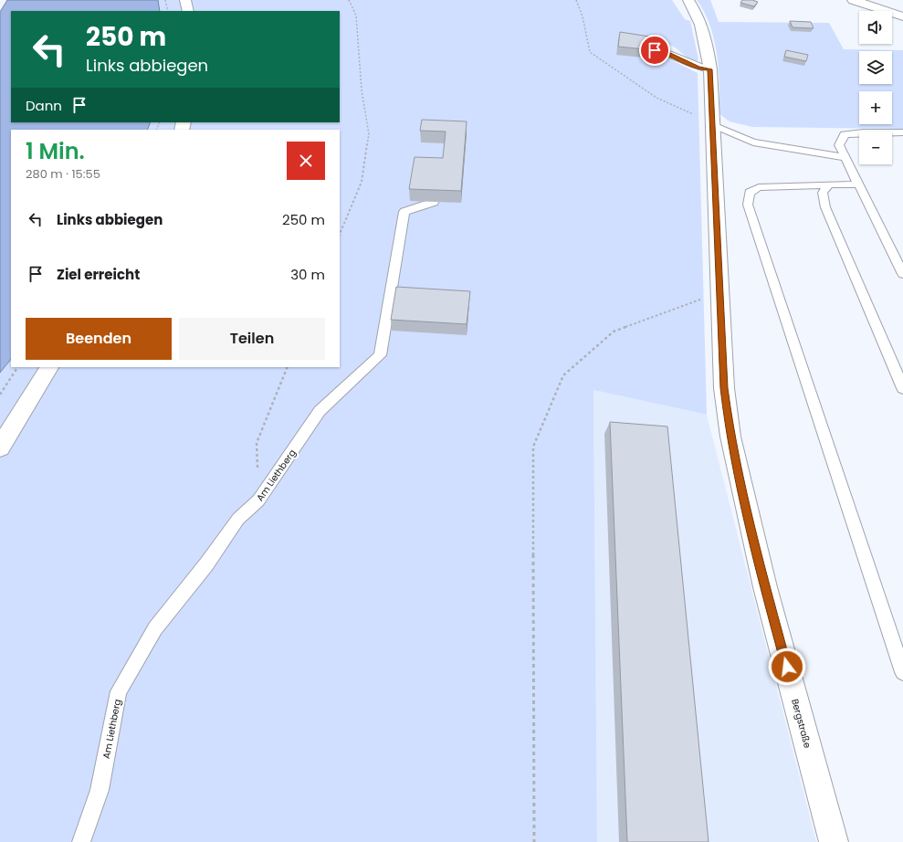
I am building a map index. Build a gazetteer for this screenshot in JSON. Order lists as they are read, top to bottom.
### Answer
{
  "streets": {
    "street": ["Bergstraße"],
    "lane": ["Am Liethberg"]
  },
  "page": {
    "map_buttons": ["+", "−"],
    "turn": ["250 m", "Links abbiegen"],
    "then": "Dann",
    "heading": ["1 Min.", "280 m · 15:55"],
    "list": [
      {
        "name": "Links abbiegen",
        "value": "250 m"
      },
      {
        "name": "Ziel erreicht",
        "value": "30 m"
      }
    ],
    "buttons": ["Beenden", "Teilen"]
  }
}
